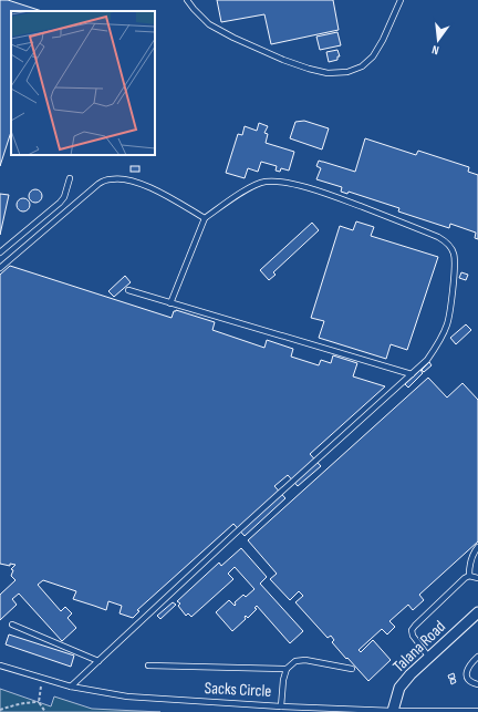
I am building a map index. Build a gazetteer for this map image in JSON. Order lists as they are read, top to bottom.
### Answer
{
  "streets": {
    "street": ["Talana Road"],
    "lane": ["Sacks Circle"]
  },
  "crossings": [
    ["Talana Road", "Sacks Circle"]
  ],
  "north": "bottom"
}
